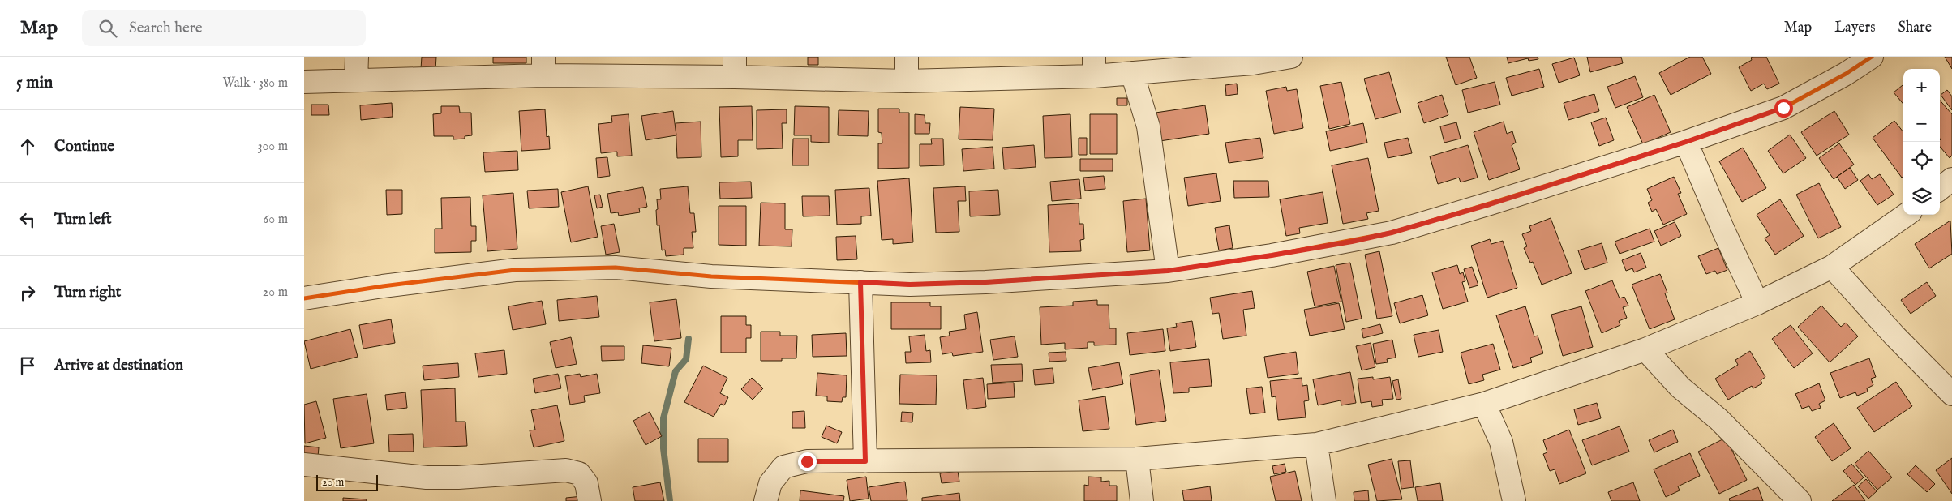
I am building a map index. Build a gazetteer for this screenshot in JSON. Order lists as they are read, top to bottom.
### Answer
{
  "scale_bar": "20 m",
  "page": {
    "header": "Map",
    "search": "Search here",
    "nav": ["Map", "Layers", "Share"],
    "heading": ["5 min", "Walk · 380 m"],
    "map_buttons": ["+", "−"],
    "list": [
      ["Continue", "300 m"],
      ["Turn left", "60 m"],
      ["Turn right", "20 m"],
      "Arrive at destination"
    ],
    "scale": "20 m"
  }
}
